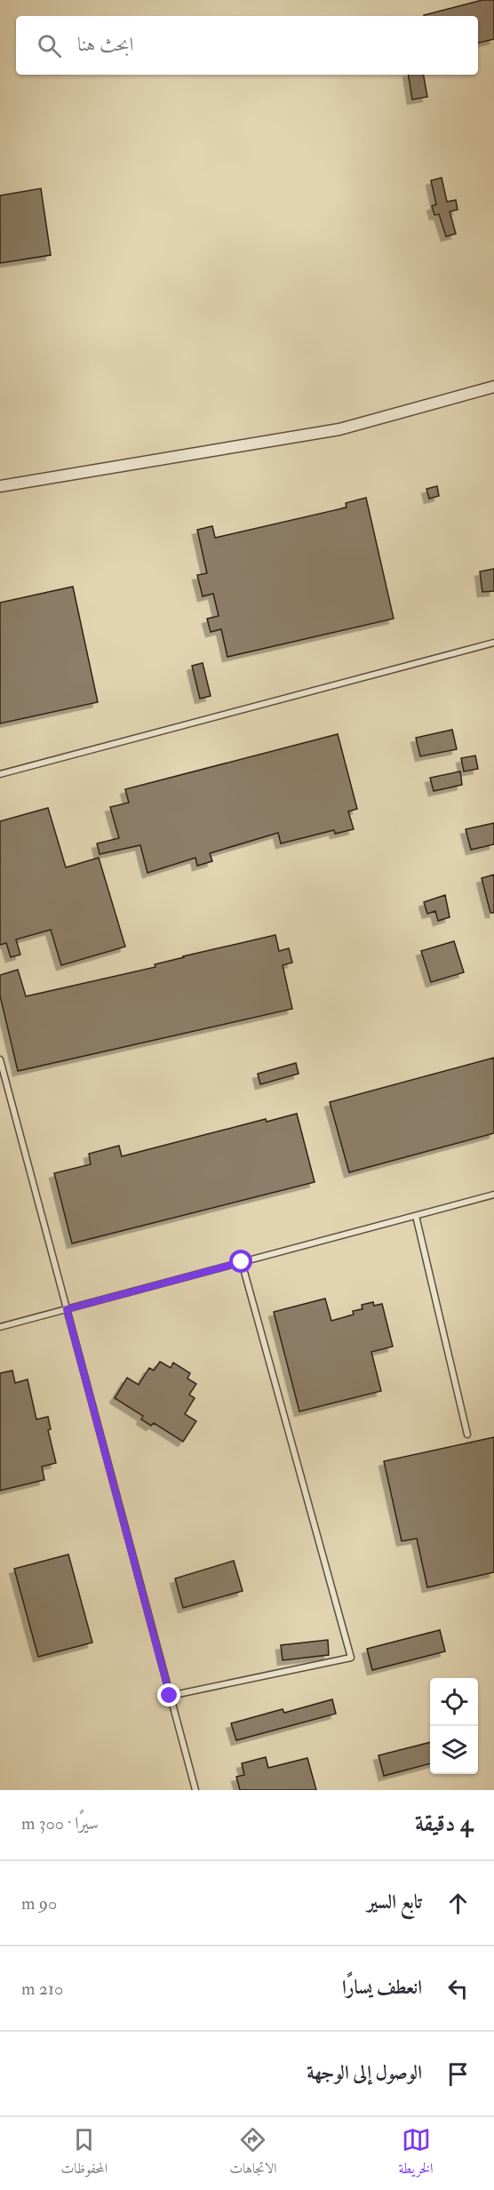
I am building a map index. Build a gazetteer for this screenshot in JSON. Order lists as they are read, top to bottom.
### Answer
{
  "page": {
    "search": "ابحث هنا",
    "heading": ["4 دقيقة", "سيرًا · 300 m"],
    "list": [
      ["تابع السير", "90 m"],
      ["انعطف يسارًا", "210 m"],
      "الوصول إلى الوجهة"
    ],
    "nav": ["الخريطة", "الاتجاهات", "المحفوظات"]
  }
}
